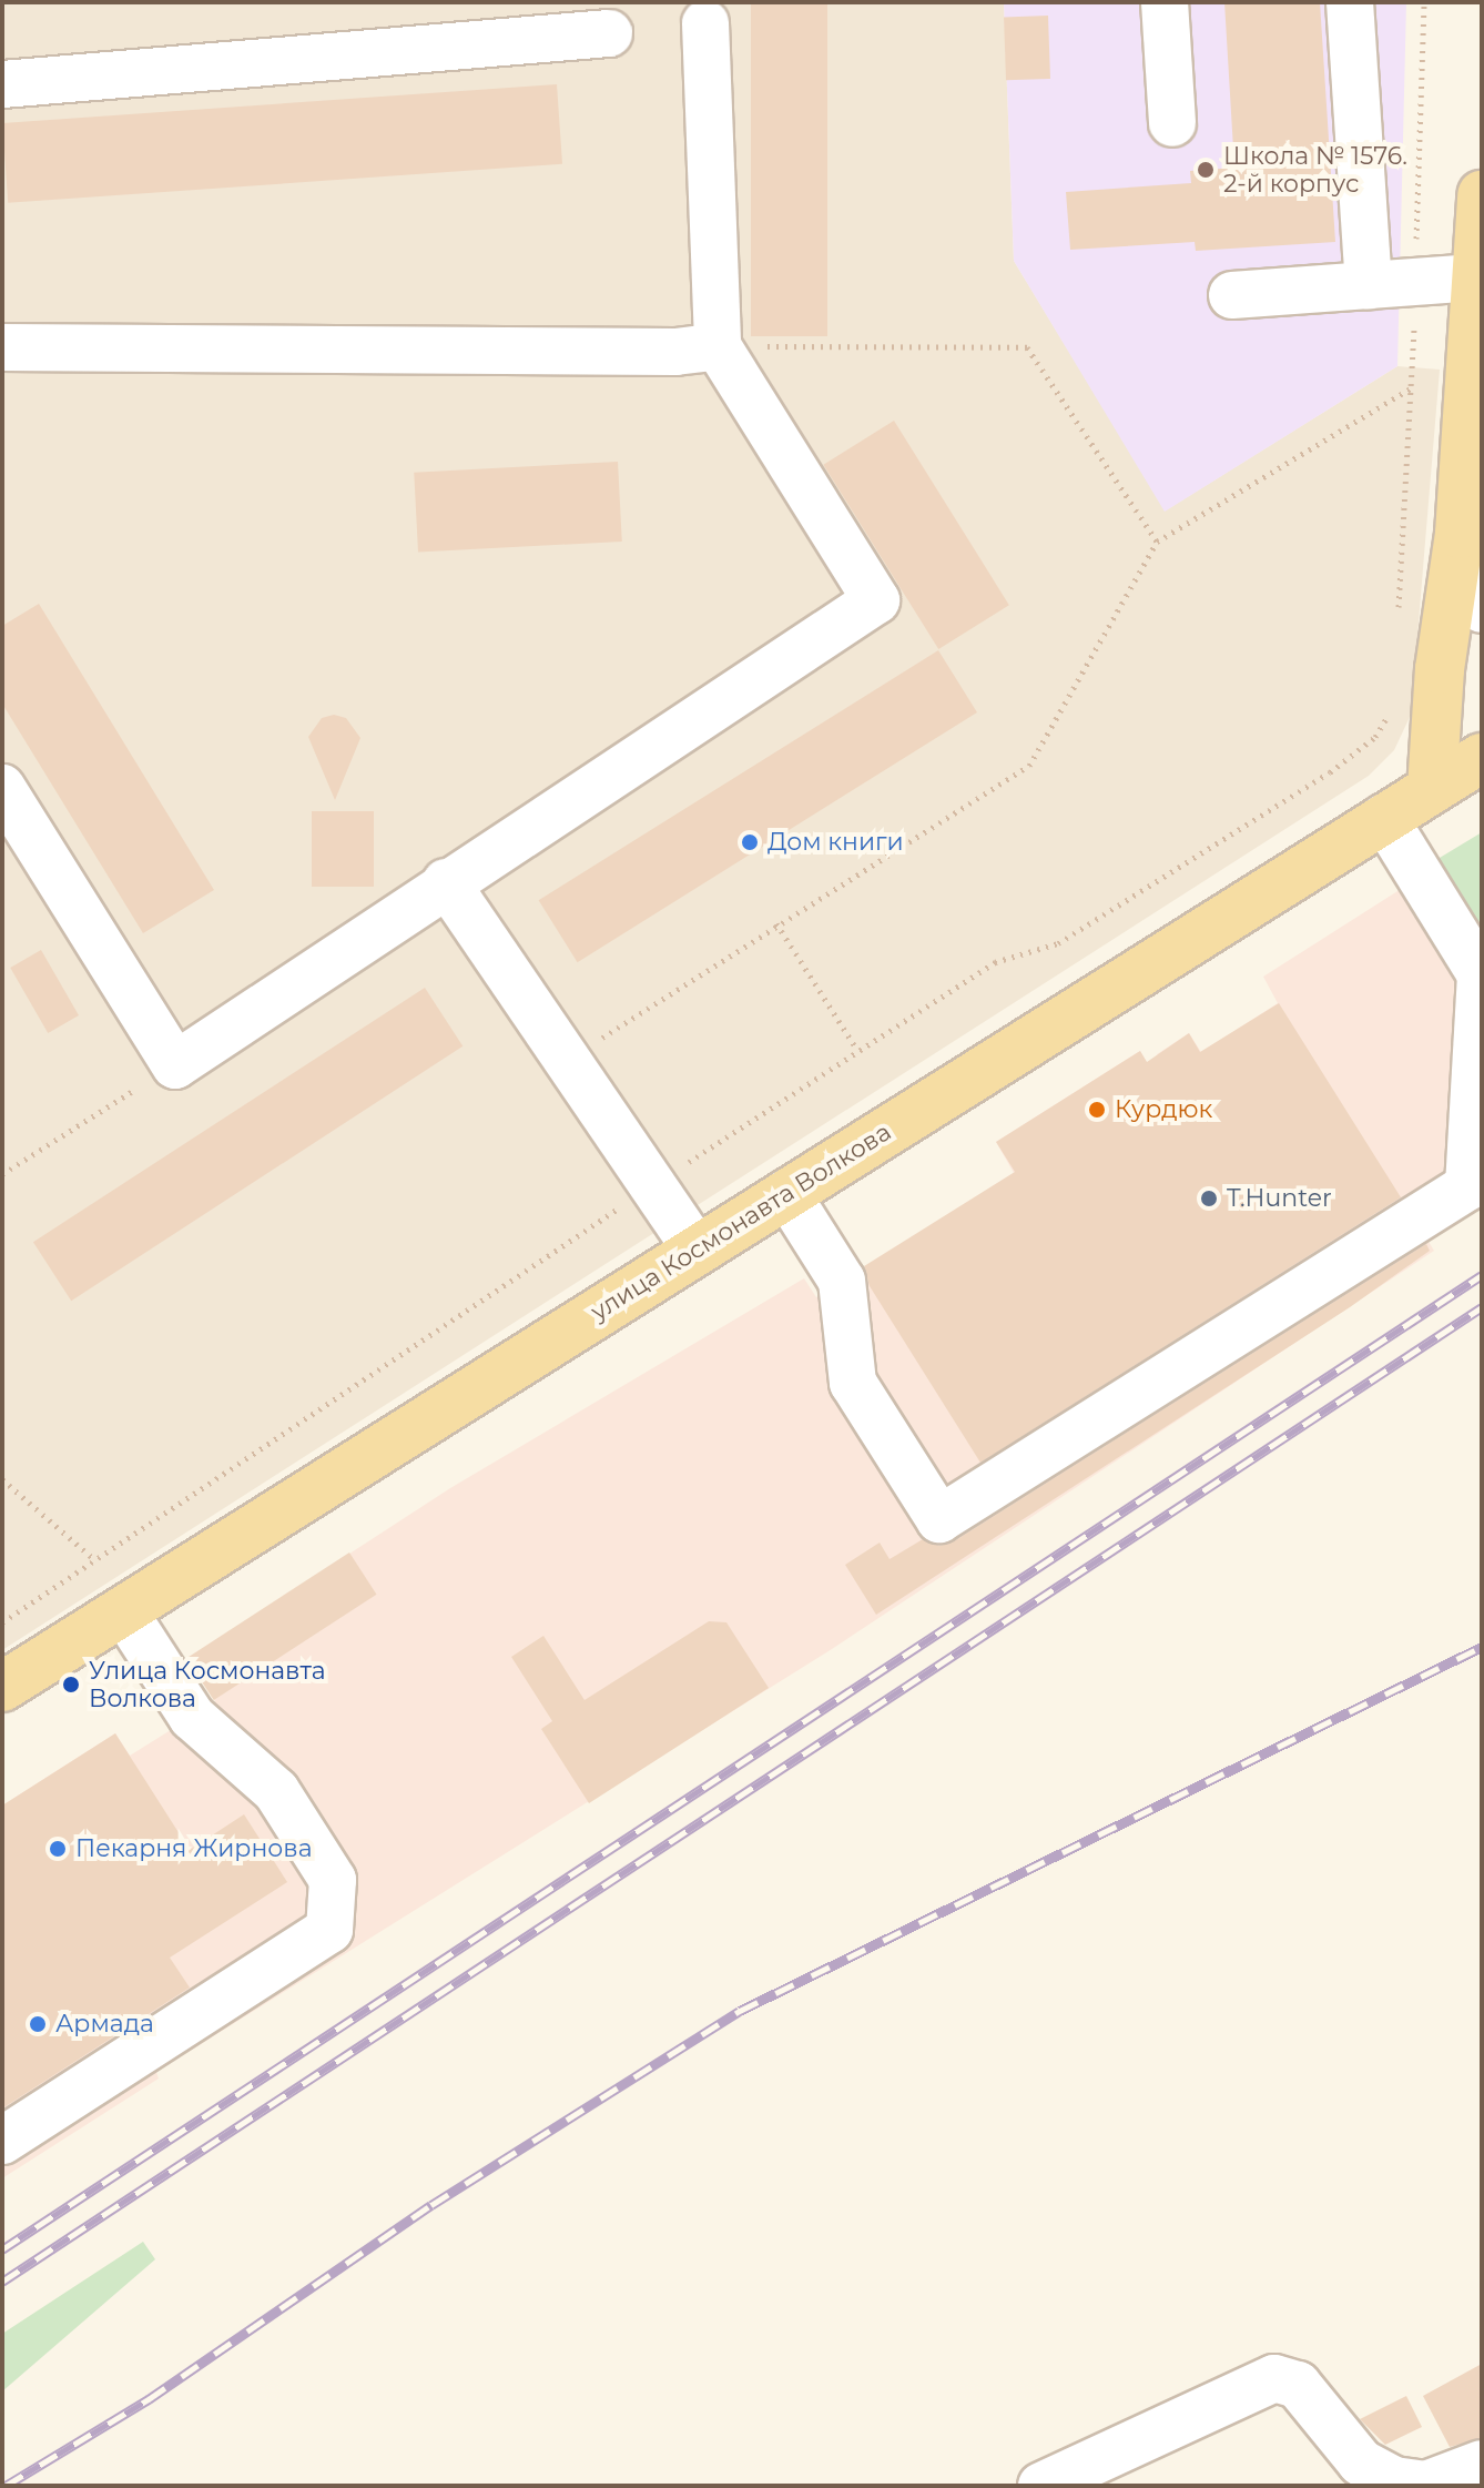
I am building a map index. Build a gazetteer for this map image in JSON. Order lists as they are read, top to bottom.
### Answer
{
  "streets": {
    "main road": ["улица Космонавта Волкова"]
  },
  "places": [
    "Школа № 1576. 2-й корпус",
    "Дом книги",
    "Курдюк",
    "T.Hunter",
    "Улица Космонавта Волкова",
    "Пекарня Жирнова",
    "Армада"
  ]
}
